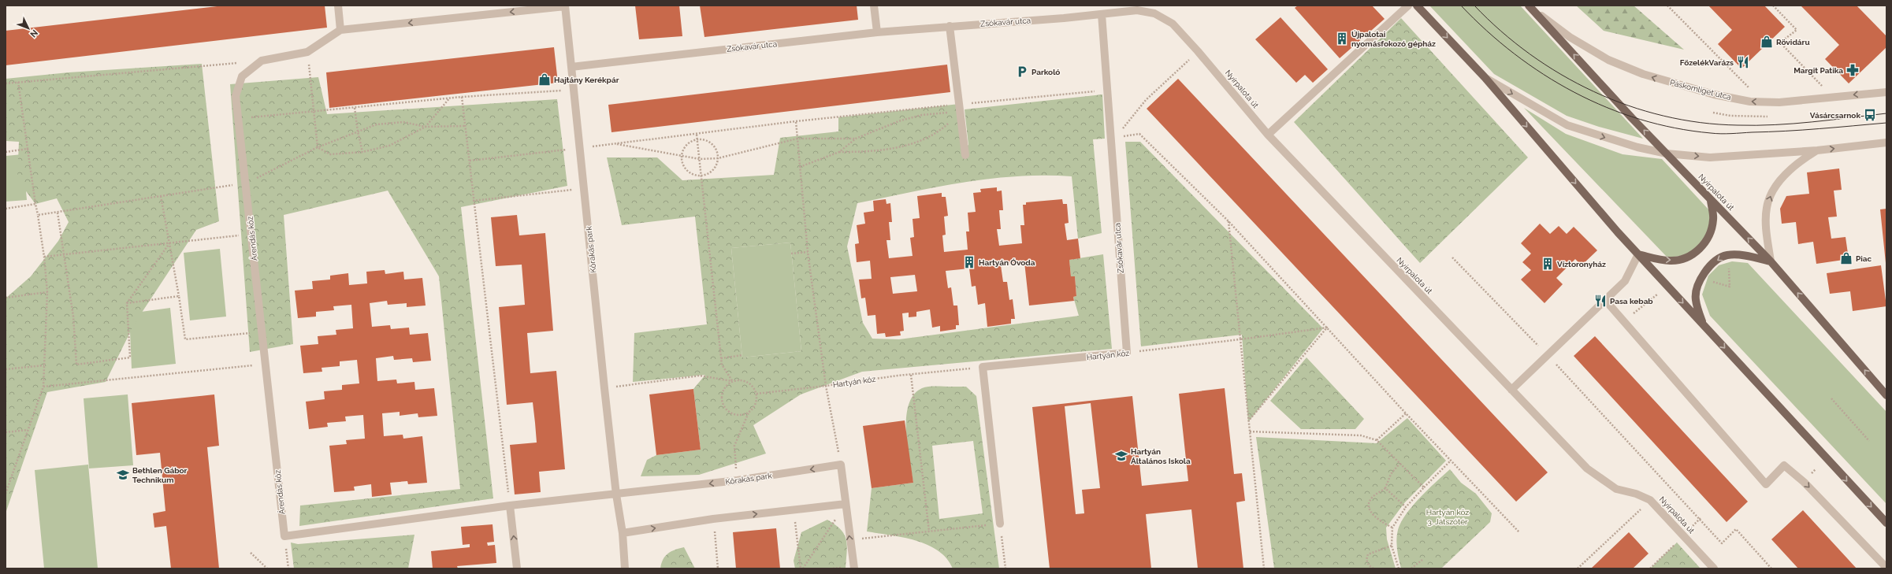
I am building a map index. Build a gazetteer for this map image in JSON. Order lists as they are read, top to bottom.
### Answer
{
  "streets": {
    "main road": ["Nyírpalota út"],
    "street": [
      "Zsókavár utca",
      "Páskomliget utca",
      "Árendás köz",
      "Kőrakás park",
      "Hartyán köz"
    ]
  },
  "crossings": [
    ["Zsókavár utca", "Nyírpalota út"],
    ["Zsókavár utca", "Kőrakás park"],
    ["Zsókavár utca", "Hartyán köz"],
    ["Nyírpalota út", "Páskomliget utca"],
    ["Árendás köz", "Kőrakás park"],
    ["Kőrakás park", "Hartyán köz"]
  ],
  "parks": ["Hartyán köz 3. Játszótér"],
  "places": {
    "building": ["Újpalotai nyomásfokozó gépház", "Hartyán Óvoda", "Víztoronyház"],
    "shop": ["Rövidáru", "Hajtány Kerékpár", "Piac"],
    "restaurant": ["FőzelékVarázs", "Pasa kebab"],
    "pharmacy": ["Margit Patika"],
    "parking": ["Parkoló"],
    "bus stop": ["Vásárcsarnok"],
    "school or university": ["Hartyán Általános Iskola", "Bethlen Gábor Technikum"]
  },
  "north": "bottom right"
}
